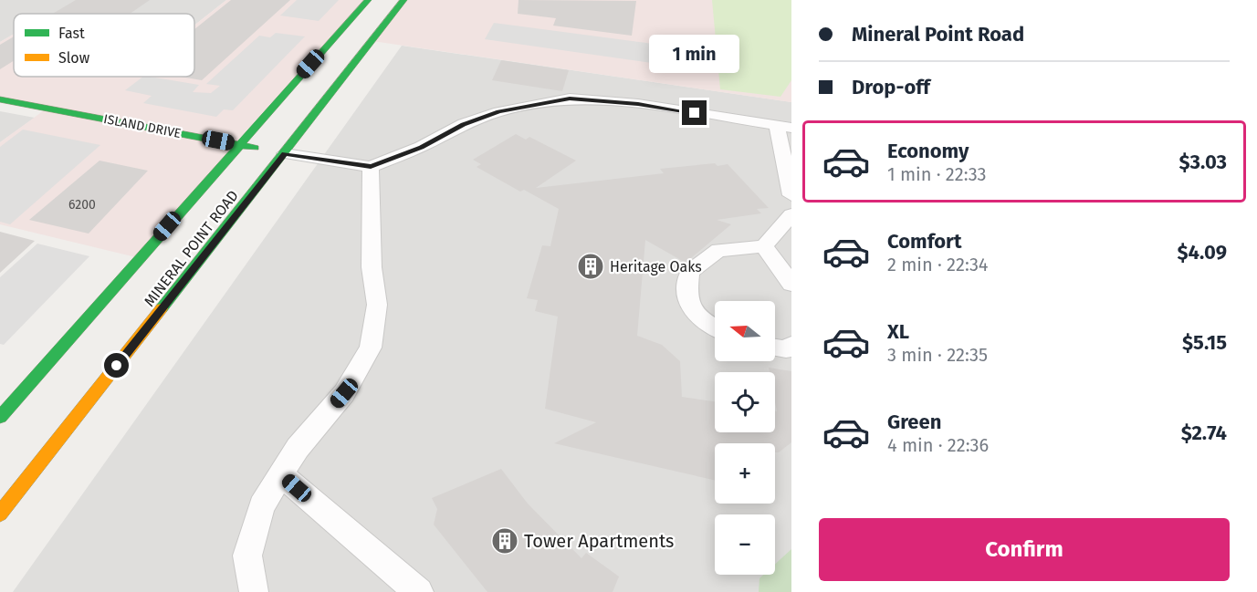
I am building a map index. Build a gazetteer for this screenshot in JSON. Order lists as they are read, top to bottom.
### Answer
{
  "streets": {
    "main road": ["ISLAND DRIVE", "MINERAL POINT ROAD"]
  },
  "crossings": [
    ["ISLAND DRIVE", "MINERAL POINT ROAD"]
  ],
  "places": {
    "building": ["Heritage Oaks", "Tower Apartments"]
  },
  "house_numbers": ["6200"],
  "legend": ["Fast", "Slow"],
  "north": "left",
  "page": {
    "banner": ["Mineral Point Road", "Drop-off"],
    "bubble": "1 min",
    "list": [
      {
        "name": "Economy",
        "note": "1 min · 22:33",
        "value": "$3.03"
      },
      {
        "name": "Comfort",
        "note": "2 min · 22:34",
        "value": "$4.09"
      },
      {
        "name": "XL",
        "note": "3 min · 22:35",
        "value": "$5.15"
      },
      {
        "name": "Green",
        "note": "4 min · 22:36",
        "value": "$2.74"
      }
    ],
    "map_buttons": ["+", "−"],
    "buttons": "Confirm"
  }
}
